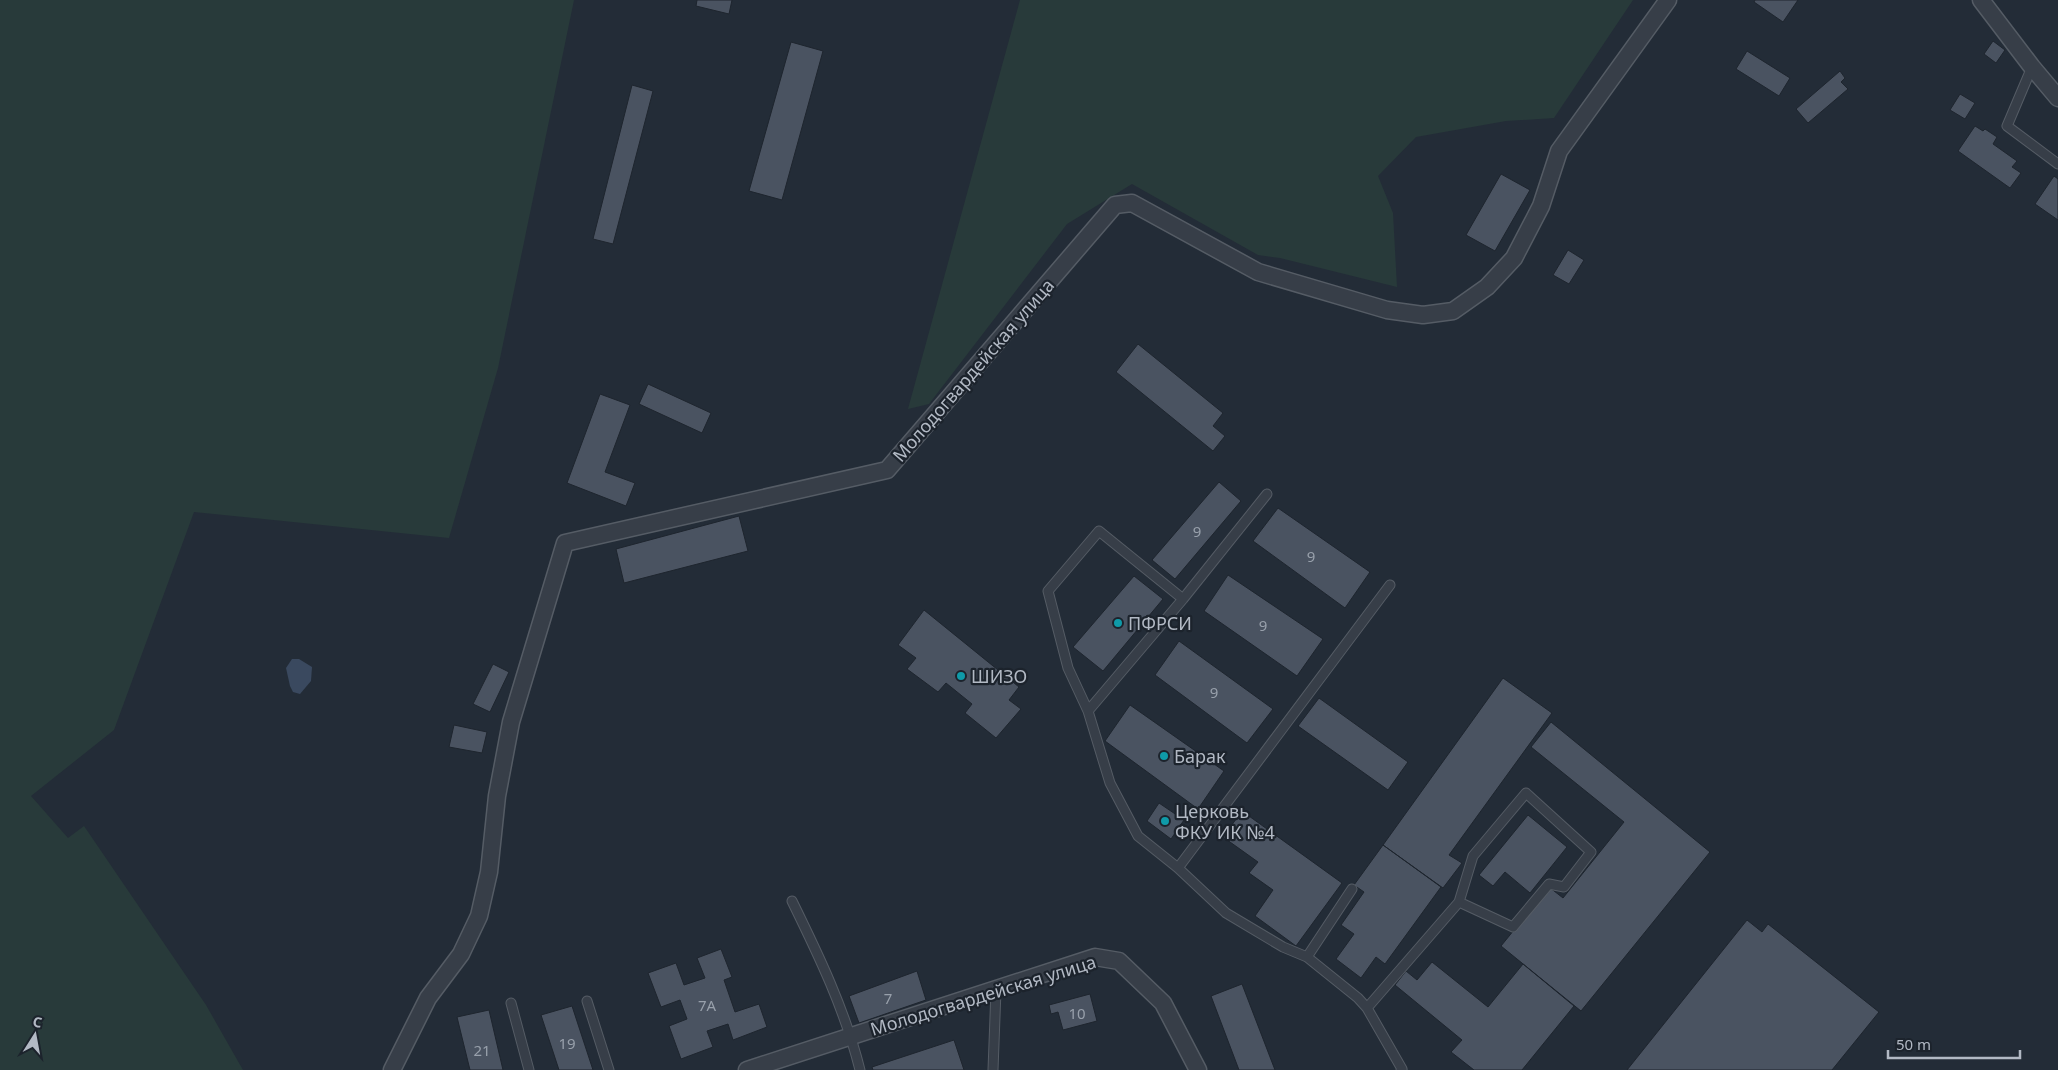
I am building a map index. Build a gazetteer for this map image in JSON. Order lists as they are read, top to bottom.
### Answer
{
  "streets": {
    "street": ["Молодогвардейская улица"]
  },
  "places": [
    "ПФРСИ",
    "ШИЗО",
    "Барак",
    "Церковь ФКУ ИК №4"
  ],
  "house_numbers": [
    "9",
    "9",
    "9",
    "9",
    "7",
    "7А",
    "10",
    "19",
    "21"
  ],
  "scale_bar": "50 m",
  "north": "top"
}
